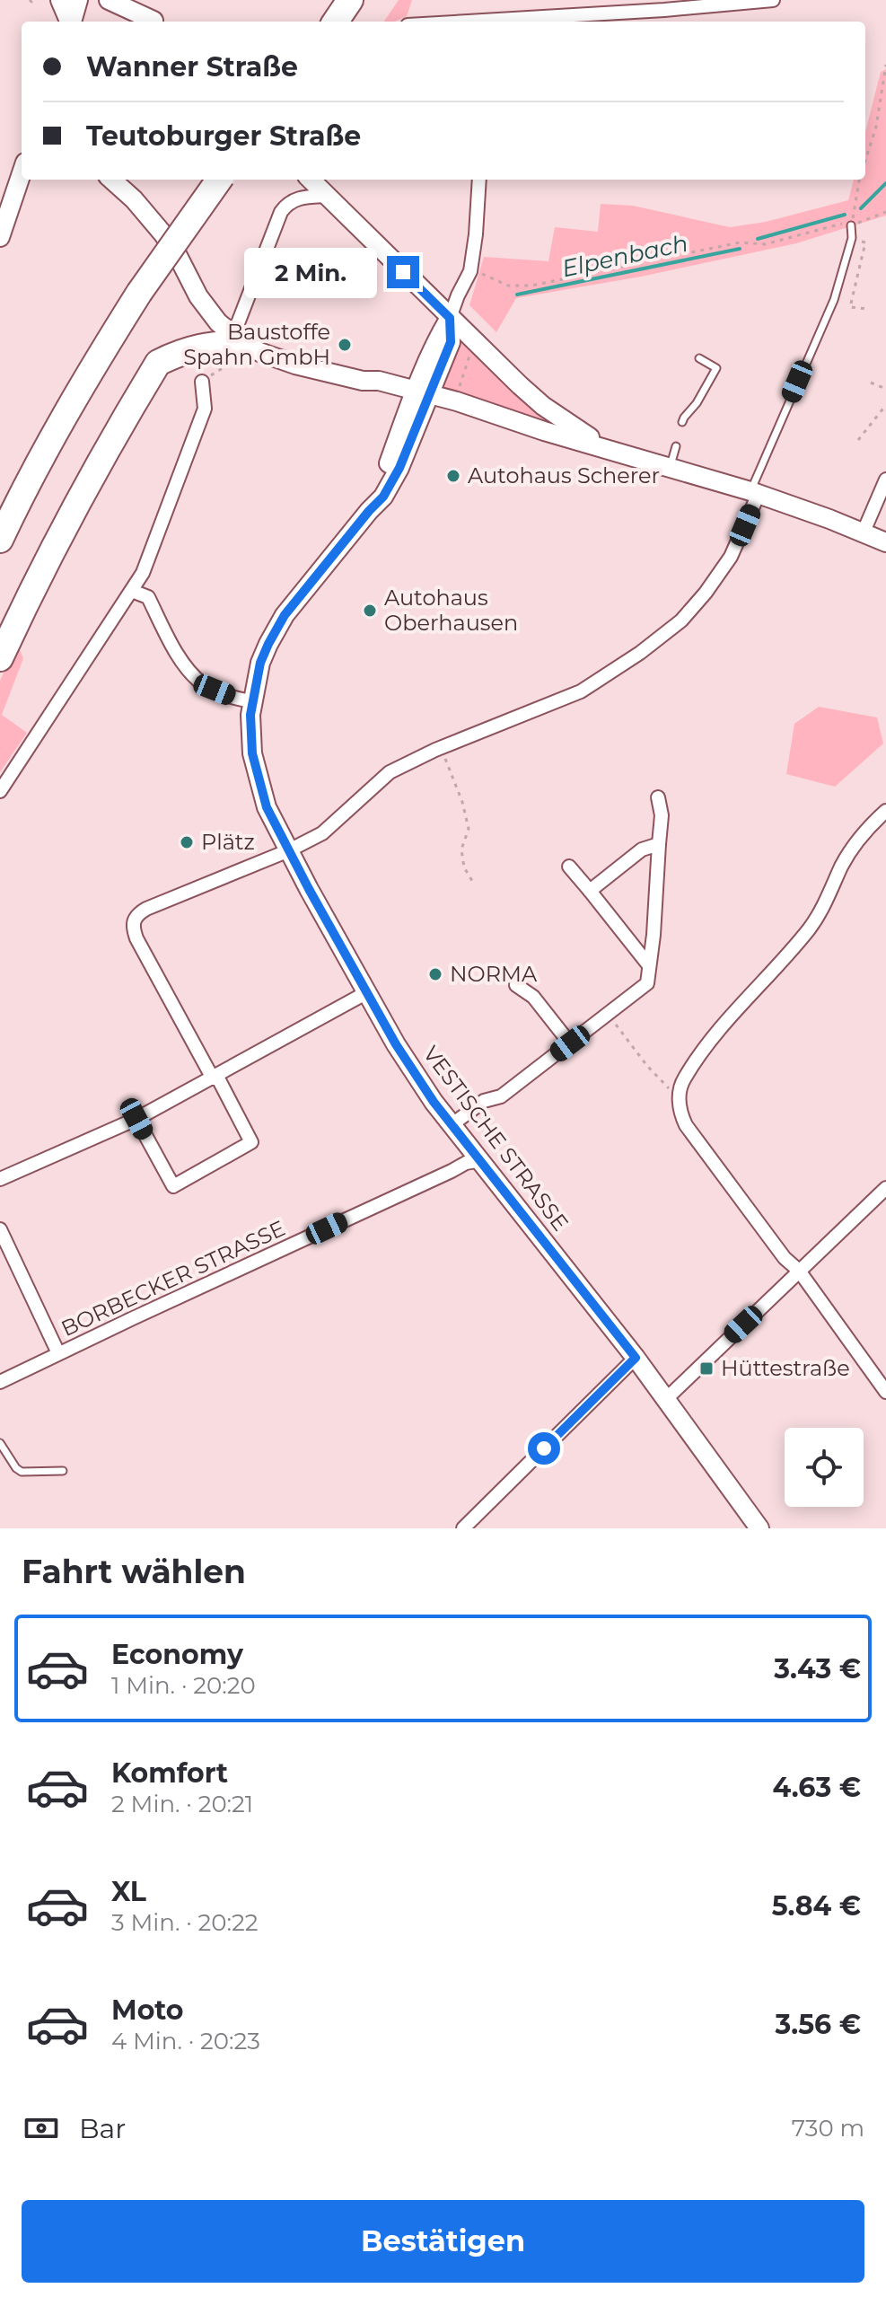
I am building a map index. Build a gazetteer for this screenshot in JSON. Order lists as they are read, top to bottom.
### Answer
{
  "streets": {
    "street": ["VESTISCHE STRASSE", "BORBECKER STRASSE"]
  },
  "crossings": [
    ["VESTISCHE STRASSE", "BORBECKER STRASSE"]
  ],
  "water": ["Elpenbach"],
  "places": {
    "other": [
      "Baustoffe Spahn GmbH",
      "Autohaus Scherer",
      "Autohaus Oberhausen",
      "Plätz",
      "NORMA"
    ],
    "transit": ["Hüttestraße"]
  },
  "page": {
    "banner": ["Wanner Straße", "Teutoburger Straße"],
    "bubble": "2 Min.",
    "heading": "Fahrt wählen",
    "list": [
      {
        "name": "Economy",
        "note": "1 Min. · 20:20",
        "value": "3.43 €"
      },
      {
        "name": "Komfort",
        "note": "2 Min. · 20:21",
        "value": "4.63 €"
      },
      {
        "name": "XL",
        "note": "3 Min. · 20:22",
        "value": "5.84 €"
      },
      {
        "name": "Moto",
        "note": "4 Min. · 20:23",
        "value": "3.56 €"
      }
    ],
    "pay": ["Bar", "730 m"],
    "buttons": "Bestätigen"
  }
}
